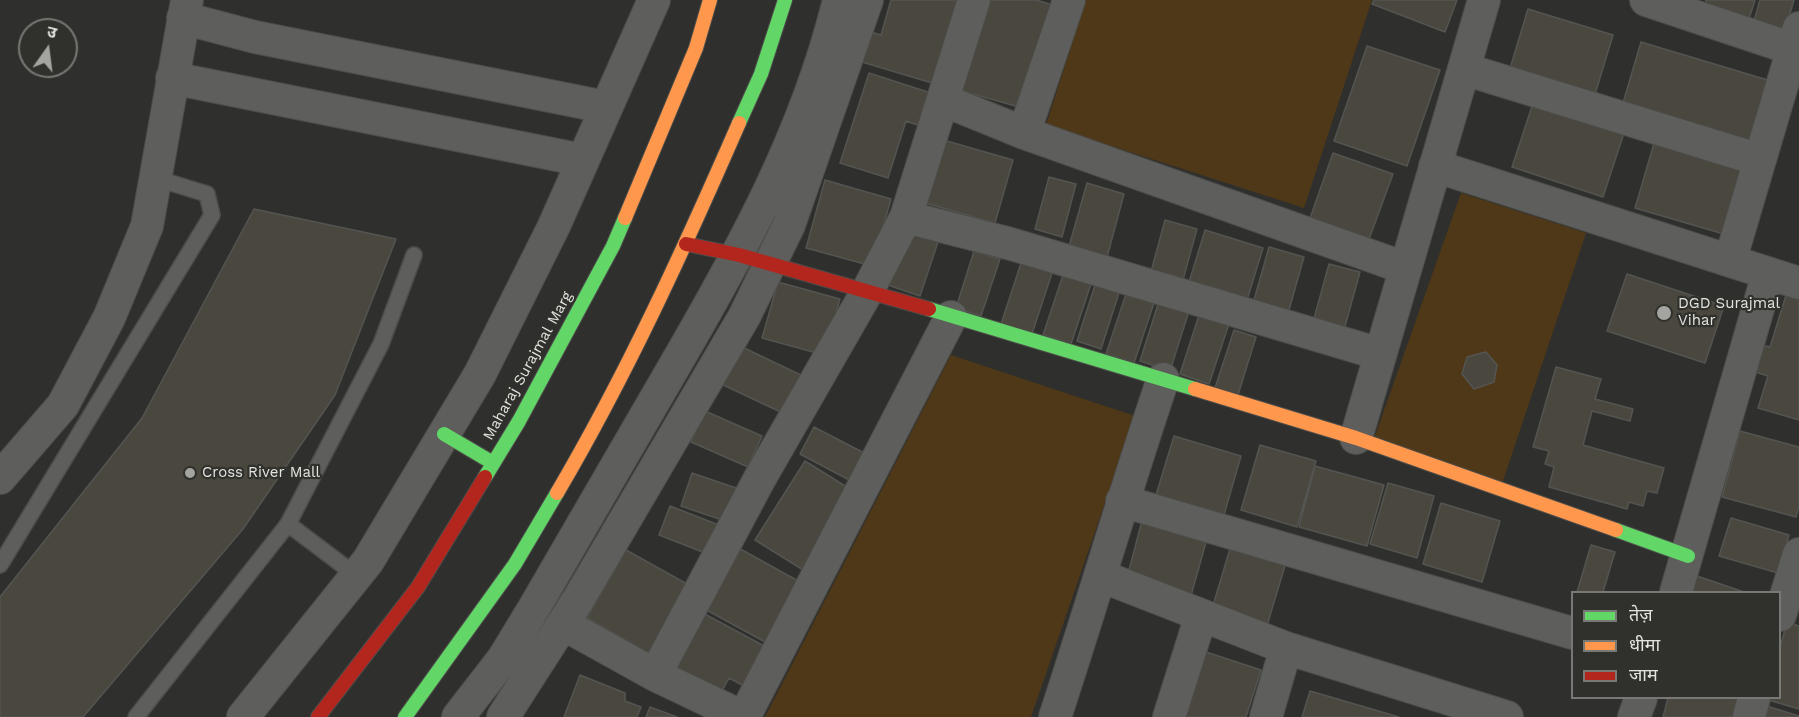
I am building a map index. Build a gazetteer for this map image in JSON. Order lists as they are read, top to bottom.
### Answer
{
  "streets": {
    "main road": ["Maharaj Surajmal Marg"]
  },
  "places": ["DGD Surajmal Vihar", "Cross River Mall"],
  "legend": ["तेज़", "धीमा", "जाम"],
  "north": "top"
}
